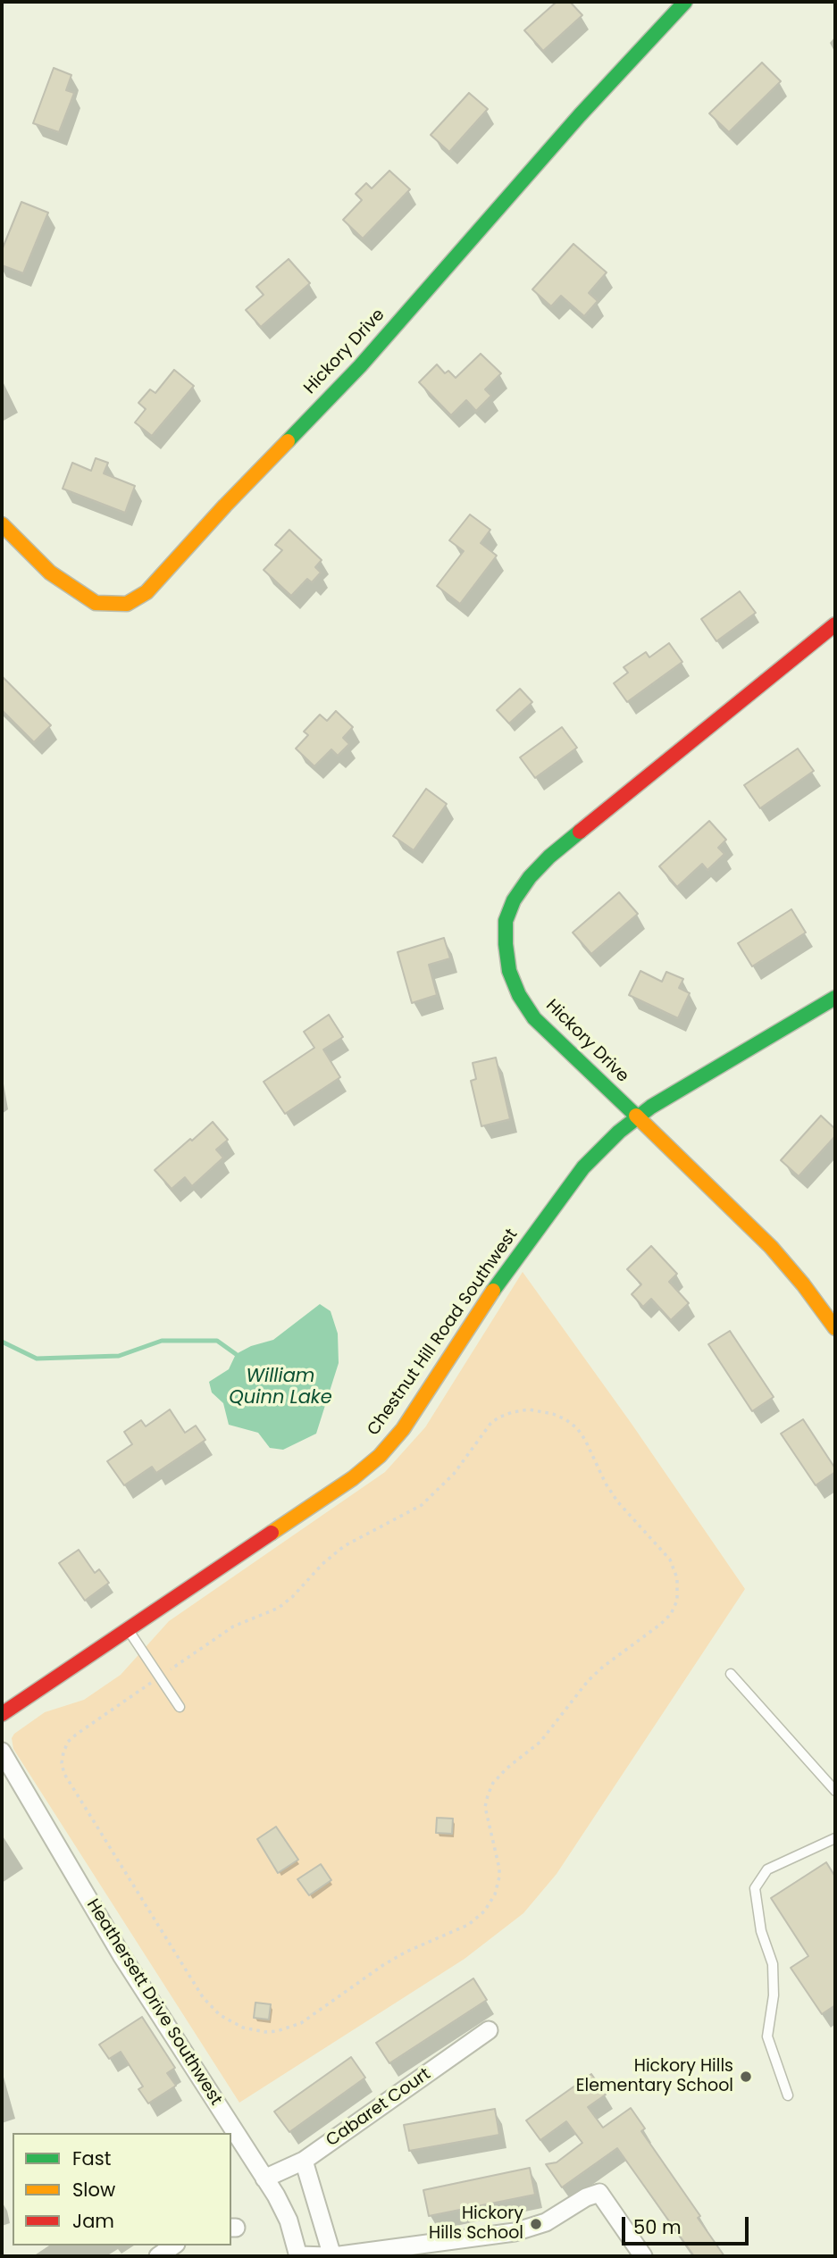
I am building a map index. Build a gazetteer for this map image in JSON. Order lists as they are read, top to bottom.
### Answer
{
  "streets": {
    "street": [
      "Hickory Drive",
      "Chestnut Hill Road Southwest",
      "Heathersett Drive Southwest",
      "Cabaret Court"
    ]
  },
  "crossings": [
    ["Hickory Drive", "Chestnut Hill Road Southwest"],
    ["Heathersett Drive Southwest", "Cabaret Court"]
  ],
  "water": ["William Quinn Lake"],
  "places": ["Hickory Hills Elementary School", "Hickory Hills School"],
  "legend": ["Fast", "Slow", "Jam"],
  "scale_bar": "50 m"
}
